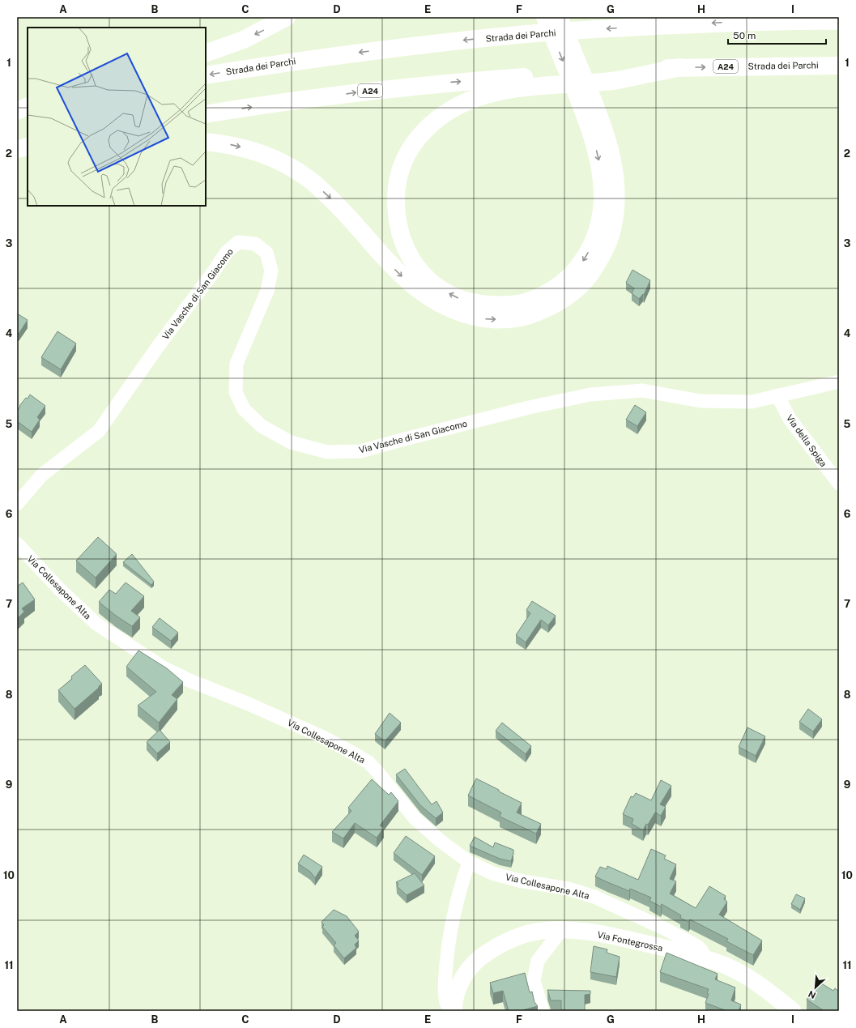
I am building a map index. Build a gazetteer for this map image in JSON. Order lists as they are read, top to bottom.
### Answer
{
  "streets": {
    "highway": ["Strada dei Parchi", "A24"],
    "street": [
      "Via Vasche di San Giacomo",
      "Via della Spiga",
      "Via Collesapone Alta",
      "Via Fontegrossa"
    ]
  },
  "crossings": [
    ["Via Vasche di San Giacomo", "Via della Spiga"],
    ["Via Collesapone Alta", "Via Fontegrossa"]
  ],
  "scale_bar": "50 m",
  "north": "bottom left",
  "grid": {
    "columns": [
      "A",
      "B",
      "C",
      "D",
      "E",
      "F",
      "G",
      "H",
      "I"
    ],
    "rows": [
      "1",
      "2",
      "3",
      "4",
      "5",
      "6",
      "7",
      "8",
      "9",
      "10",
      "11"
    ]
  }
}
